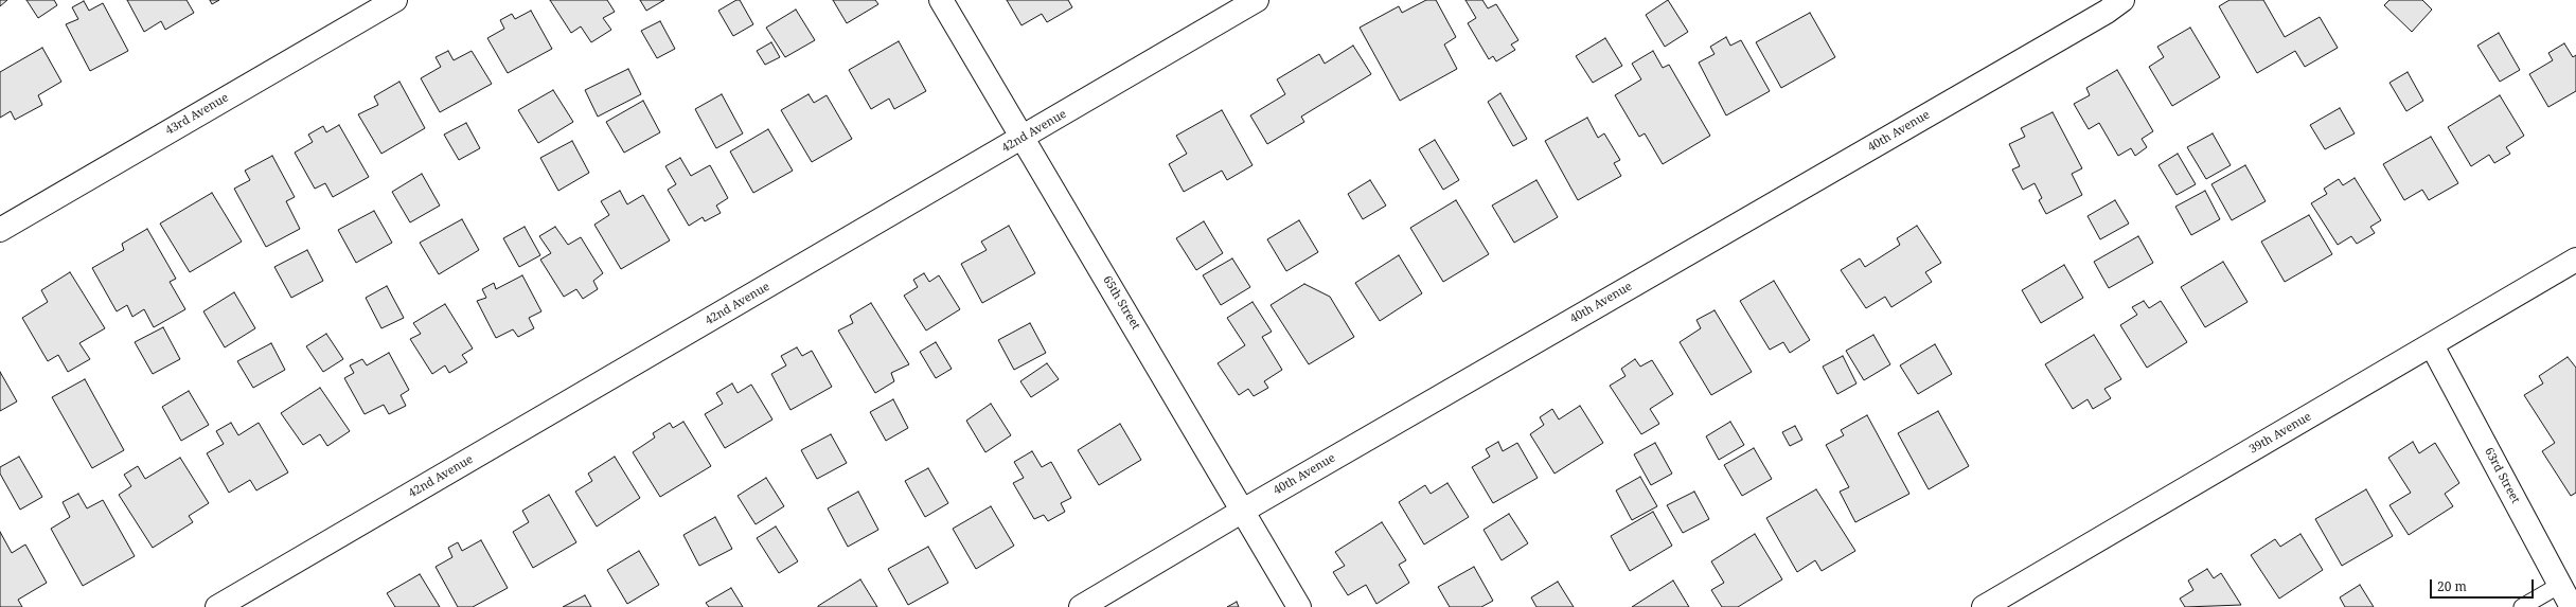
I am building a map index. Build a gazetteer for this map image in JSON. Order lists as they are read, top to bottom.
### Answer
{
  "streets": {
    "street": [
      "43rd Avenue",
      "42nd Avenue",
      "40th Avenue",
      "65th Street",
      "39th Avenue",
      "63rd Street"
    ]
  },
  "crossings": [
    ["42nd Avenue", "65th Street"],
    ["40th Avenue", "65th Street"],
    ["39th Avenue", "63rd Street"]
  ],
  "scale_bar": "20 m"
}
